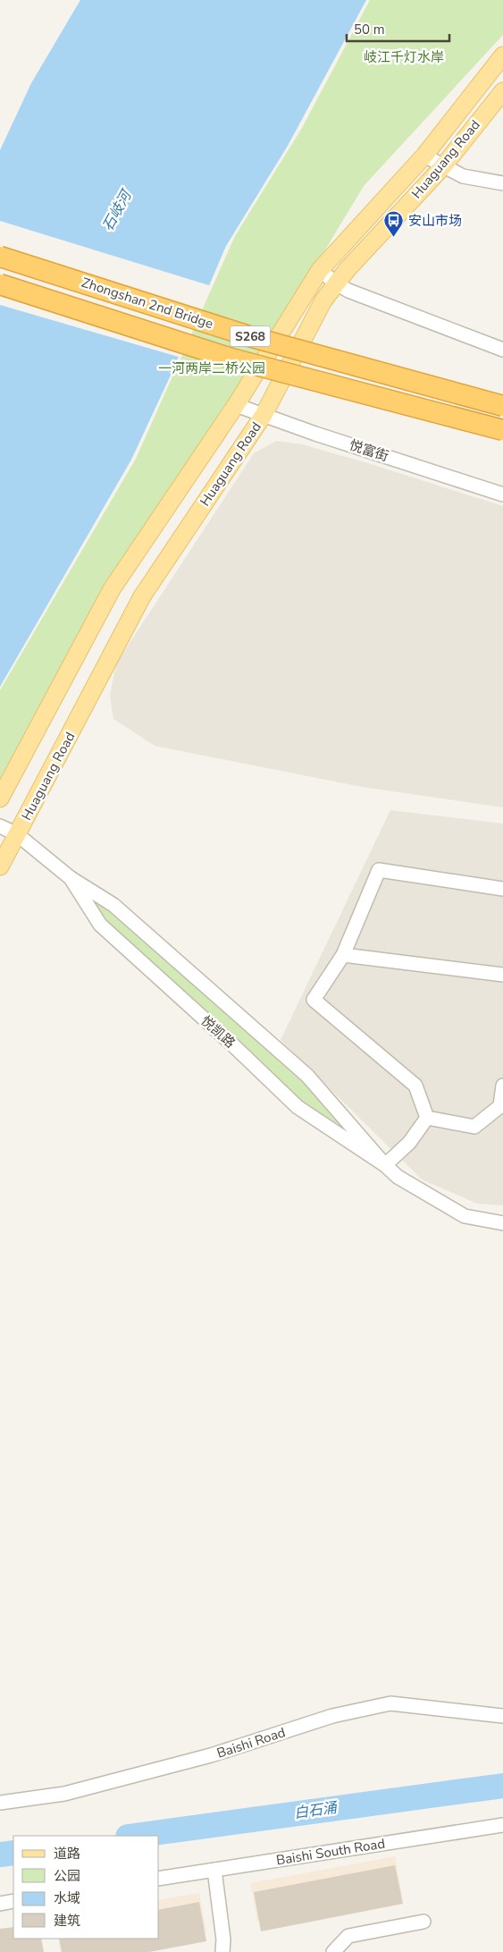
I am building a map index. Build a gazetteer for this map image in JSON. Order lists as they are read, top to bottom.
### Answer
{
  "streets": {
    "highway": ["Zhongshan 2nd Bridge", "S268"],
    "main road": ["Huaguang Road"],
    "street": [
      "悦富街",
      "悦凯路",
      "Baishi Road",
      "Baishi South Road"
    ]
  },
  "crossings": [
    ["Huaguang Road", "悦富街"],
    ["Huaguang Road", "悦凯路"]
  ],
  "water": ["石岐河", "白石涌"],
  "parks": ["岐江千灯水岸", "一河两岸二桥公园"],
  "places": {
    "bus stop": ["安山市场"]
  },
  "legend": [
    "道路",
    "公园",
    "水域",
    "建筑"
  ],
  "scale_bar": "50 m"
}
